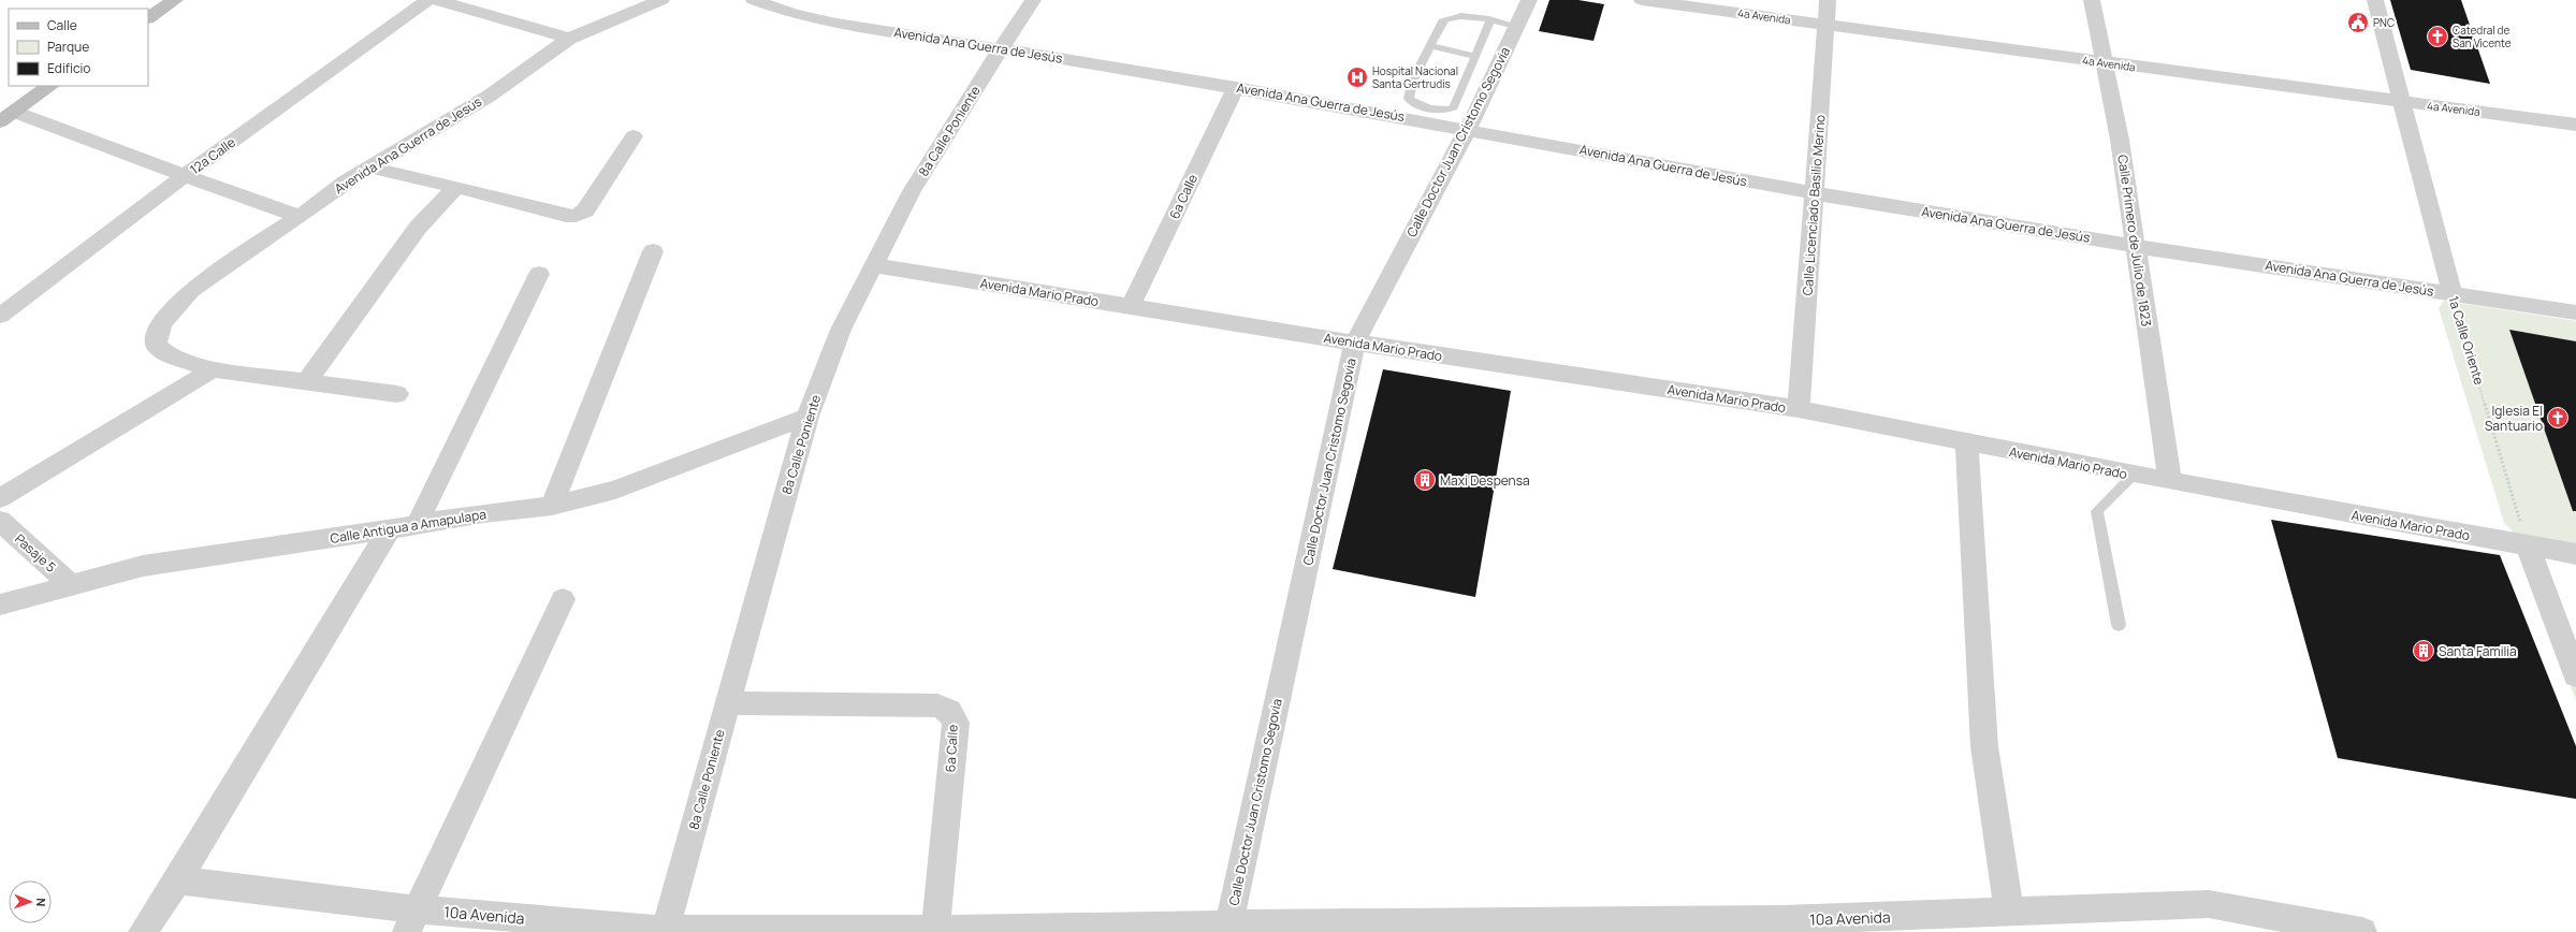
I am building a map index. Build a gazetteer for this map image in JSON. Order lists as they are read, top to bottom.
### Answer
{
  "streets": {
    "street": [
      "4a Avenida",
      "Avenida Ana Guerra de Jesús",
      "8a Calle Poniente",
      "Calle Doctor Juan Cristomo Segovia",
      "12a Calle",
      "6a Calle",
      "Calle Licenciado Basilio Merino",
      "Calle Primero de Julio de 1823",
      "Avenida Mario Prado",
      "1a Calle Oriente",
      "Calle Antigua a Amapulapa",
      "Pasaje 5",
      "10a Avenida"
    ]
  },
  "crossings": [
    ["4a Avenida", "Calle Licenciado Basilio Merino"],
    ["4a Avenida", "Calle Primero de Julio de 1823"],
    ["4a Avenida", "1a Calle Oriente"],
    ["Avenida Ana Guerra de Jesús", "8a Calle Poniente"],
    ["Avenida Ana Guerra de Jesús", "Calle Doctor Juan Cristomo Segovia"],
    ["Avenida Ana Guerra de Jesús", "6a Calle"],
    ["Avenida Ana Guerra de Jesús", "Calle Licenciado Basilio Merino"],
    ["Avenida Ana Guerra de Jesús", "Calle Primero de Julio de 1823"],
    ["Avenida Ana Guerra de Jesús", "1a Calle Oriente"],
    ["8a Calle Poniente", "6a Calle"],
    ["8a Calle Poniente", "Avenida Mario Prado"],
    ["8a Calle Poniente", "Calle Antigua a Amapulapa"],
    ["8a Calle Poniente", "10a Avenida"],
    ["Calle Doctor Juan Cristomo Segovia", "Avenida Mario Prado"],
    ["Calle Doctor Juan Cristomo Segovia", "10a Avenida"],
    ["6a Calle", "Avenida Mario Prado"],
    ["6a Calle", "10a Avenida"],
    ["Calle Licenciado Basilio Merino", "Avenida Mario Prado"],
    ["Calle Primero de Julio de 1823", "Avenida Mario Prado"],
    ["Avenida Mario Prado", "1a Calle Oriente"],
    ["Calle Antigua a Amapulapa", "Pasaje 5"]
  ],
  "places": {
    "public building": ["PNC"],
    "church": ["Catedral de San Vicente", "Iglesia El Santuario"],
    "hospital": ["Hospital Nacional Santa Gertrudis"],
    "building": ["Maxi Despensa", "Santa Familia"]
  },
  "legend": ["Calle", "Parque", "Edificio"],
  "north": "right"
}
